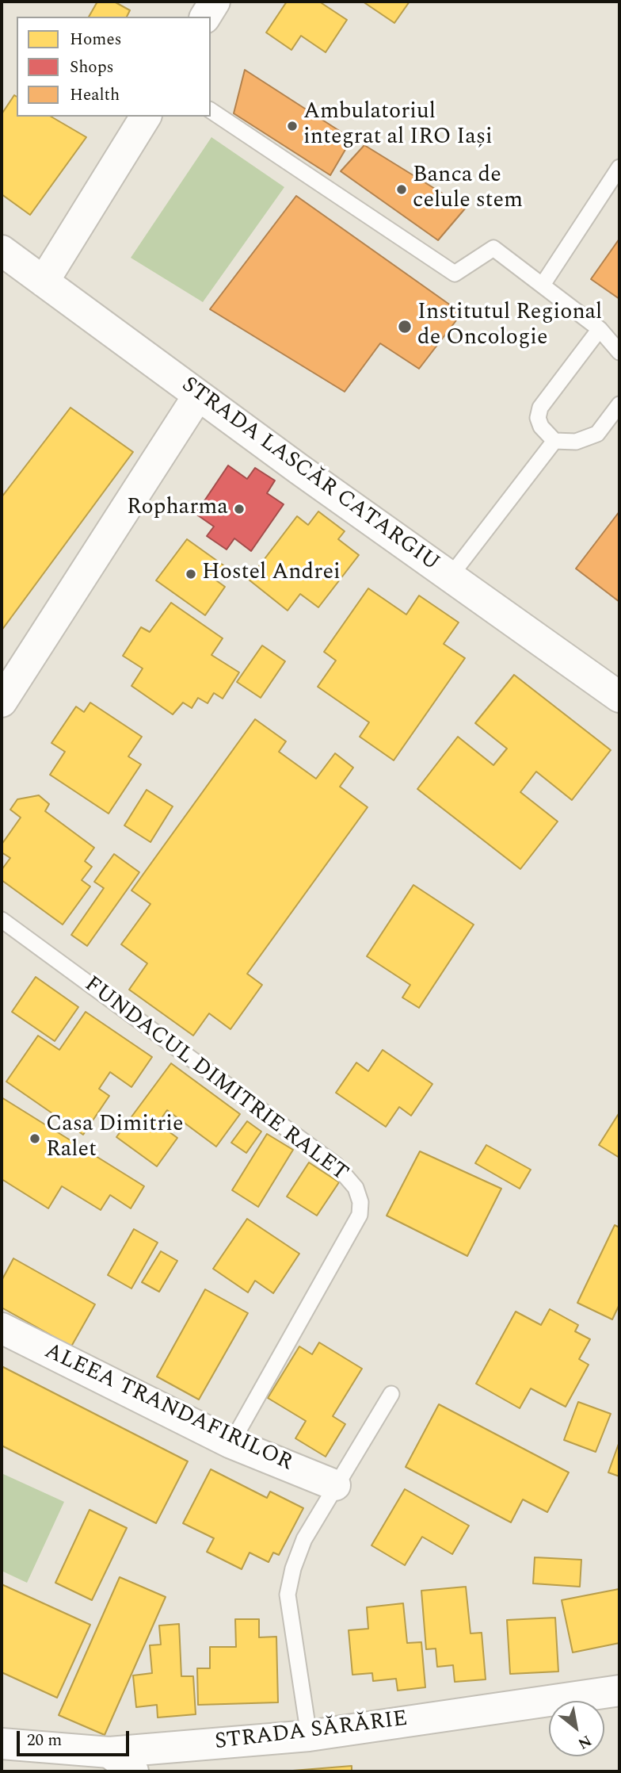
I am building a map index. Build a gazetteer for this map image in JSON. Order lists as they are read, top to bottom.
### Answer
{
  "streets": {
    "street": ["STRADA LASCĂR CATARGIU", "ALEEA TRANDAFIRILOR", "STRADA SĂRĂRIE"],
    "lane": ["FUNDACUL DIMITRIE RALET"]
  },
  "crossings": [
    ["FUNDACUL DIMITRIE RALET", "ALEEA TRANDAFIRILOR"]
  ],
  "places": [
    "Ambulatoriul integrat al IRO Iași",
    "Banca de celule stem",
    "Institutul Regional de Oncologie",
    "Ropharma",
    "Hostel Andrei",
    "Casa Dimitrie Ralet"
  ],
  "legend": ["Homes", "Shops", "Health"],
  "scale_bar": "20 m",
  "north": "bottom right"
}
